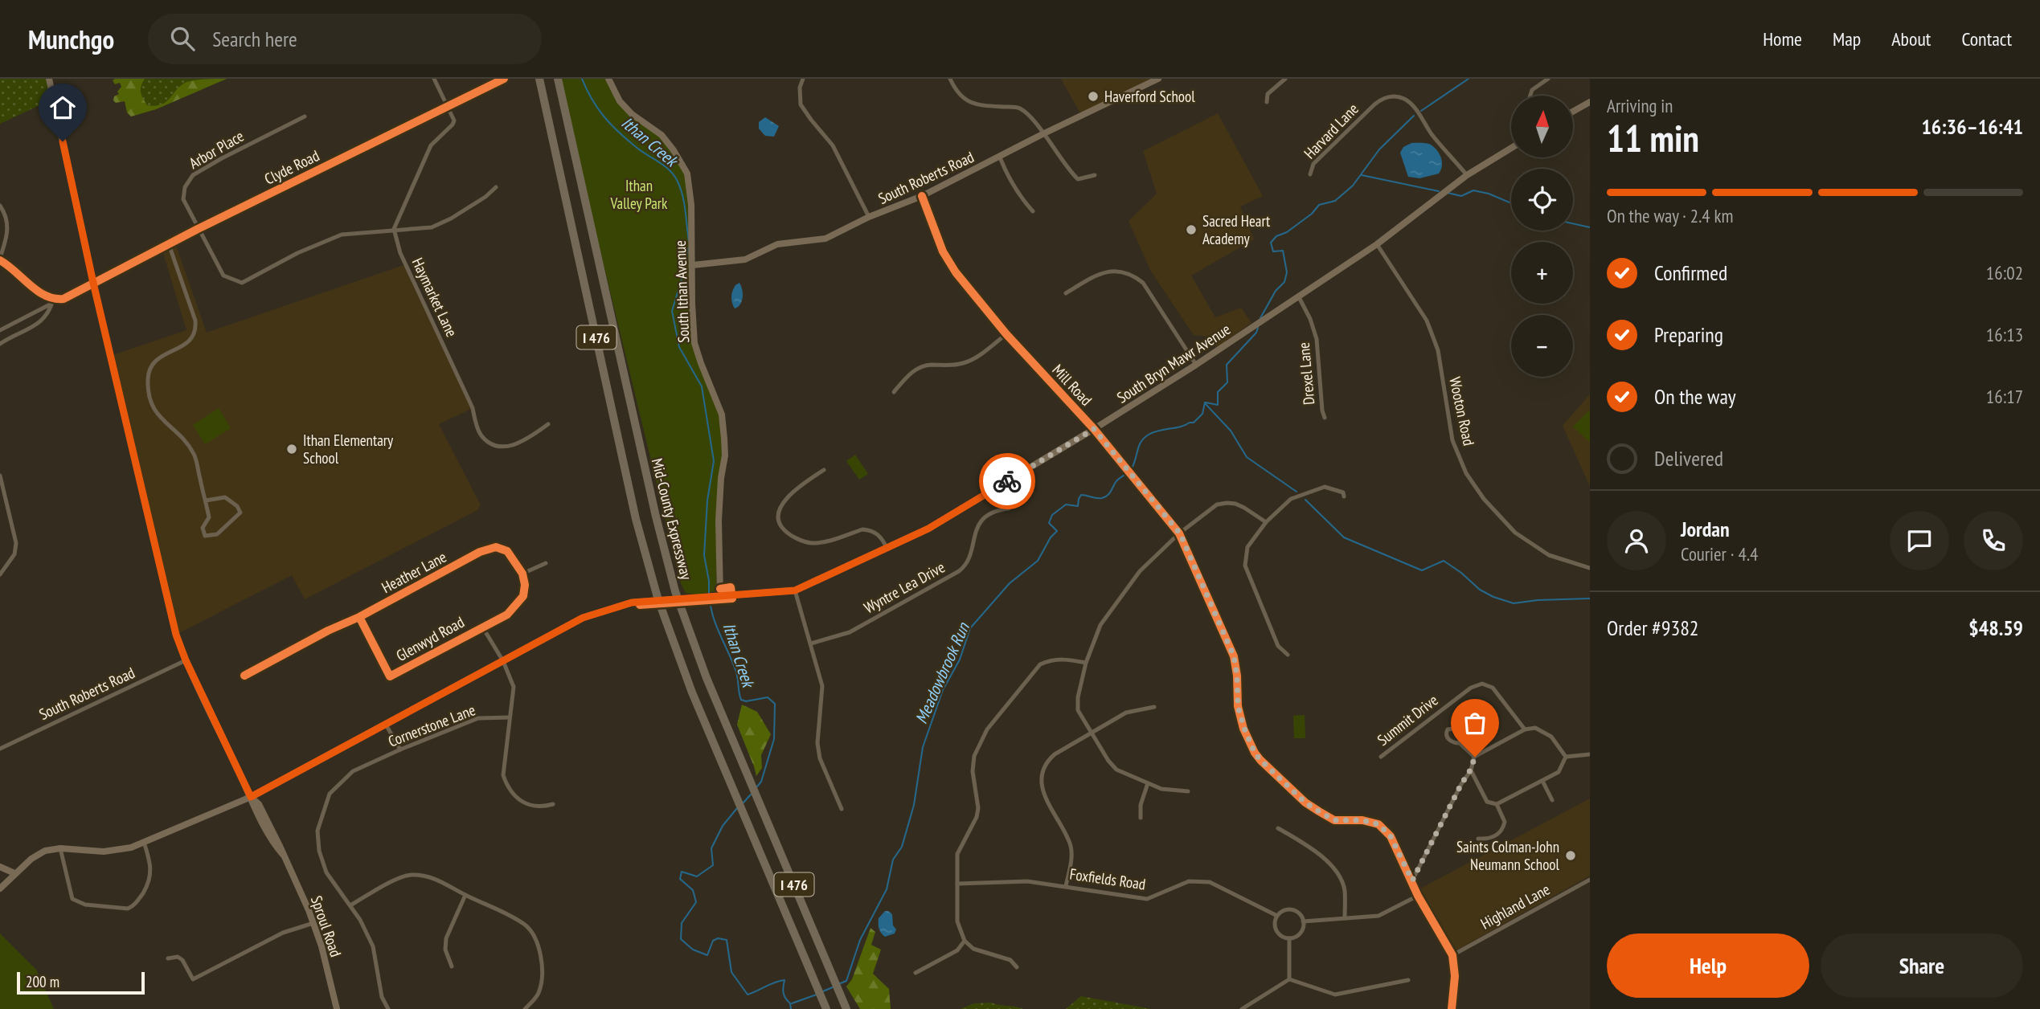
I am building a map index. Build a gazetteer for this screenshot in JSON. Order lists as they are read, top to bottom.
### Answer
{
  "streets": {
    "highway": ["I 476", "Mid-County Expressway"],
    "main road": [
      "South Roberts Road",
      "South Ithan Avenue",
      "South Bryn Mawr Avenue",
      "Sproul Road"
    ],
    "street": [
      "Harvard Lane",
      "Arbor Place",
      "Clyde Road",
      "Haymarket Lane",
      "Drexel Lane",
      "Mill Road",
      "Wooton Road",
      "Heather Lane",
      "Wyntre Lea Drive",
      "Glenwyd Road",
      "Summit Drive",
      "Cornerstone Lane",
      "Foxfields Road",
      "Highland Lane"
    ]
  },
  "crossings": [
    ["Harvard Lane", "South Bryn Mawr Avenue"],
    ["Arbor Place", "Clyde Road"],
    ["Arbor Place", "Haymarket Lane"],
    ["Clyde Road", "Sproul Road"],
    ["South Roberts Road", "South Ithan Avenue"],
    ["South Roberts Road", "Mill Road"],
    ["South Roberts Road", "Sproul Road"],
    ["South Ithan Avenue", "South Bryn Mawr Avenue"],
    ["South Bryn Mawr Avenue", "Drexel Lane"],
    ["South Bryn Mawr Avenue", "Mill Road"],
    ["South Bryn Mawr Avenue", "Wooton Road"],
    ["South Bryn Mawr Avenue", "Glenwyd Road"],
    ["South Bryn Mawr Avenue", "Sproul Road"],
    ["Heather Lane", "Glenwyd Road"],
    ["Glenwyd Road", "Cornerstone Lane"]
  ],
  "water": ["Ithan Creek", "Meadowbrook Run"],
  "parks": ["Ithan Valley Park"],
  "places": [
    "Haverford School",
    "Sacred Heart Academy",
    "Ithan Elementary School",
    "Saints Colman-John Neumann School"
  ],
  "scale_bar": "200 m",
  "north": "top",
  "page": {
    "header": "Munchgo",
    "search": "Search here",
    "nav": [
      "Home",
      "Map",
      "About",
      "Contact"
    ],
    "heading": ["11 min", "Arriving in", "16:36–16:41"],
    "panel": [
      "Jordan",
      "Courier · 4.4",
      "Order #9382",
      "$48.59"
    ],
    "map_buttons": ["+", "−"],
    "bar": "On the way · 2.4 km",
    "list": [
      ["Confirmed", "16:02"],
      ["Preparing", "16:13"],
      ["On the way", "16:17"],
      "Delivered"
    ],
    "buttons": ["Help", "Share"],
    "scale": "200 m"
  }
}
